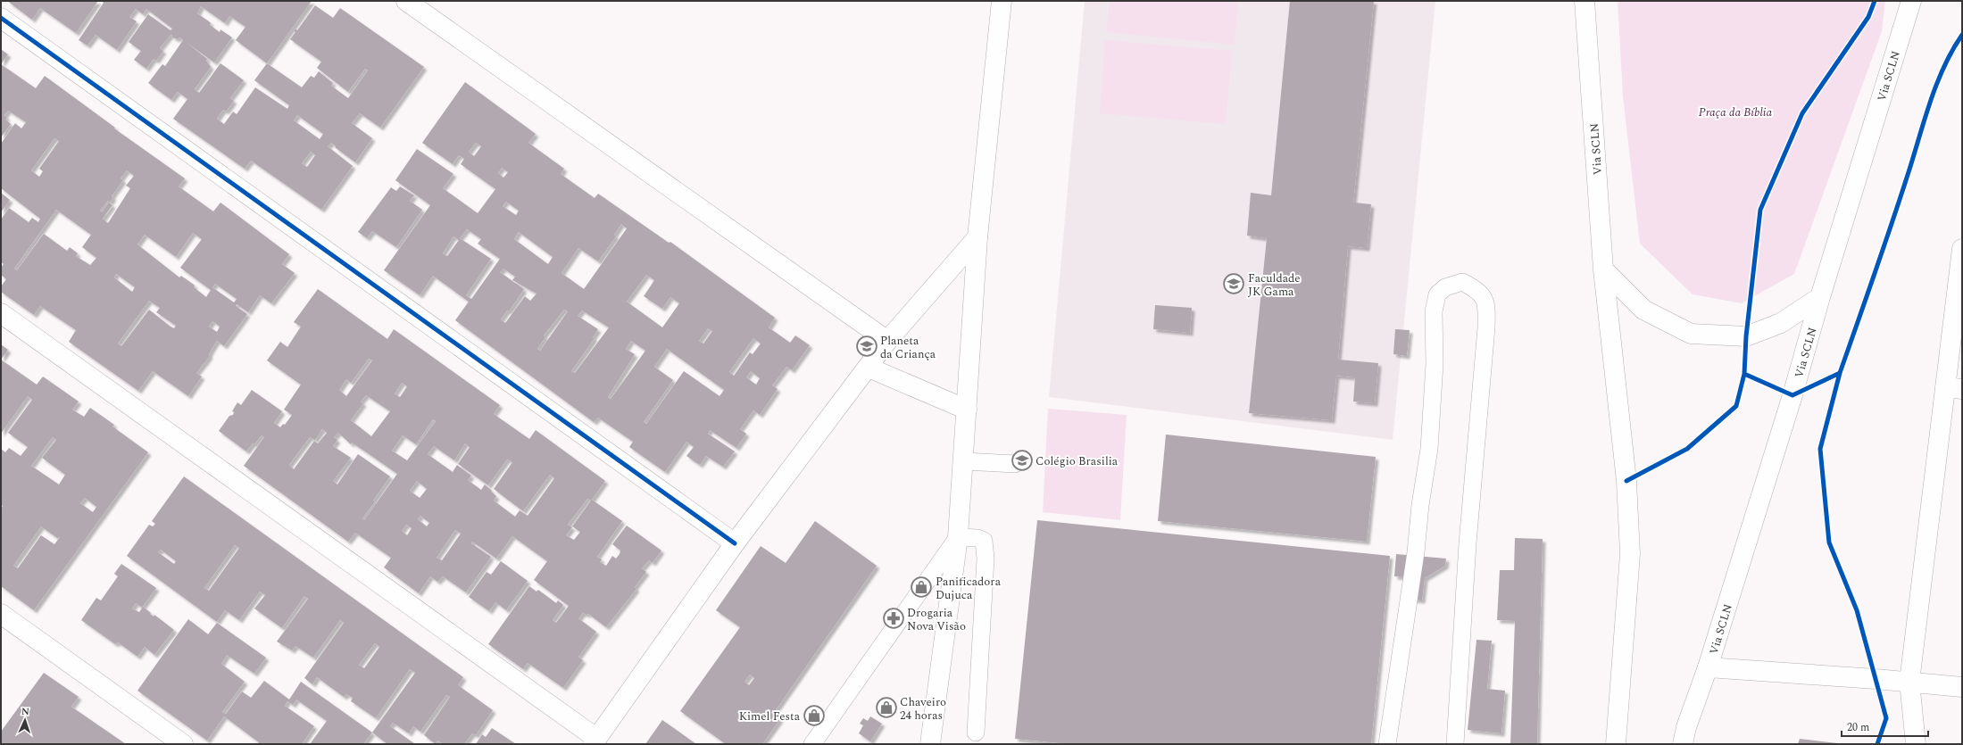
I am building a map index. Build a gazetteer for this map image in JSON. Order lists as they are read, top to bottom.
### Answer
{
  "streets": {
    "street": ["Via SCLN"]
  },
  "parks": ["Praça da Bíblia"],
  "places": {
    "school or university": ["Faculdade JK Gama", "Planeta da Criança", "Colégio Brasilia"],
    "shop": ["Panificadora Dujuca", "Chaveiro 24 horas", "Kimel Festa"],
    "pharmacy": ["Drogaria Nova Visão"]
  },
  "scale_bar": "20 m",
  "north": "top"
}
